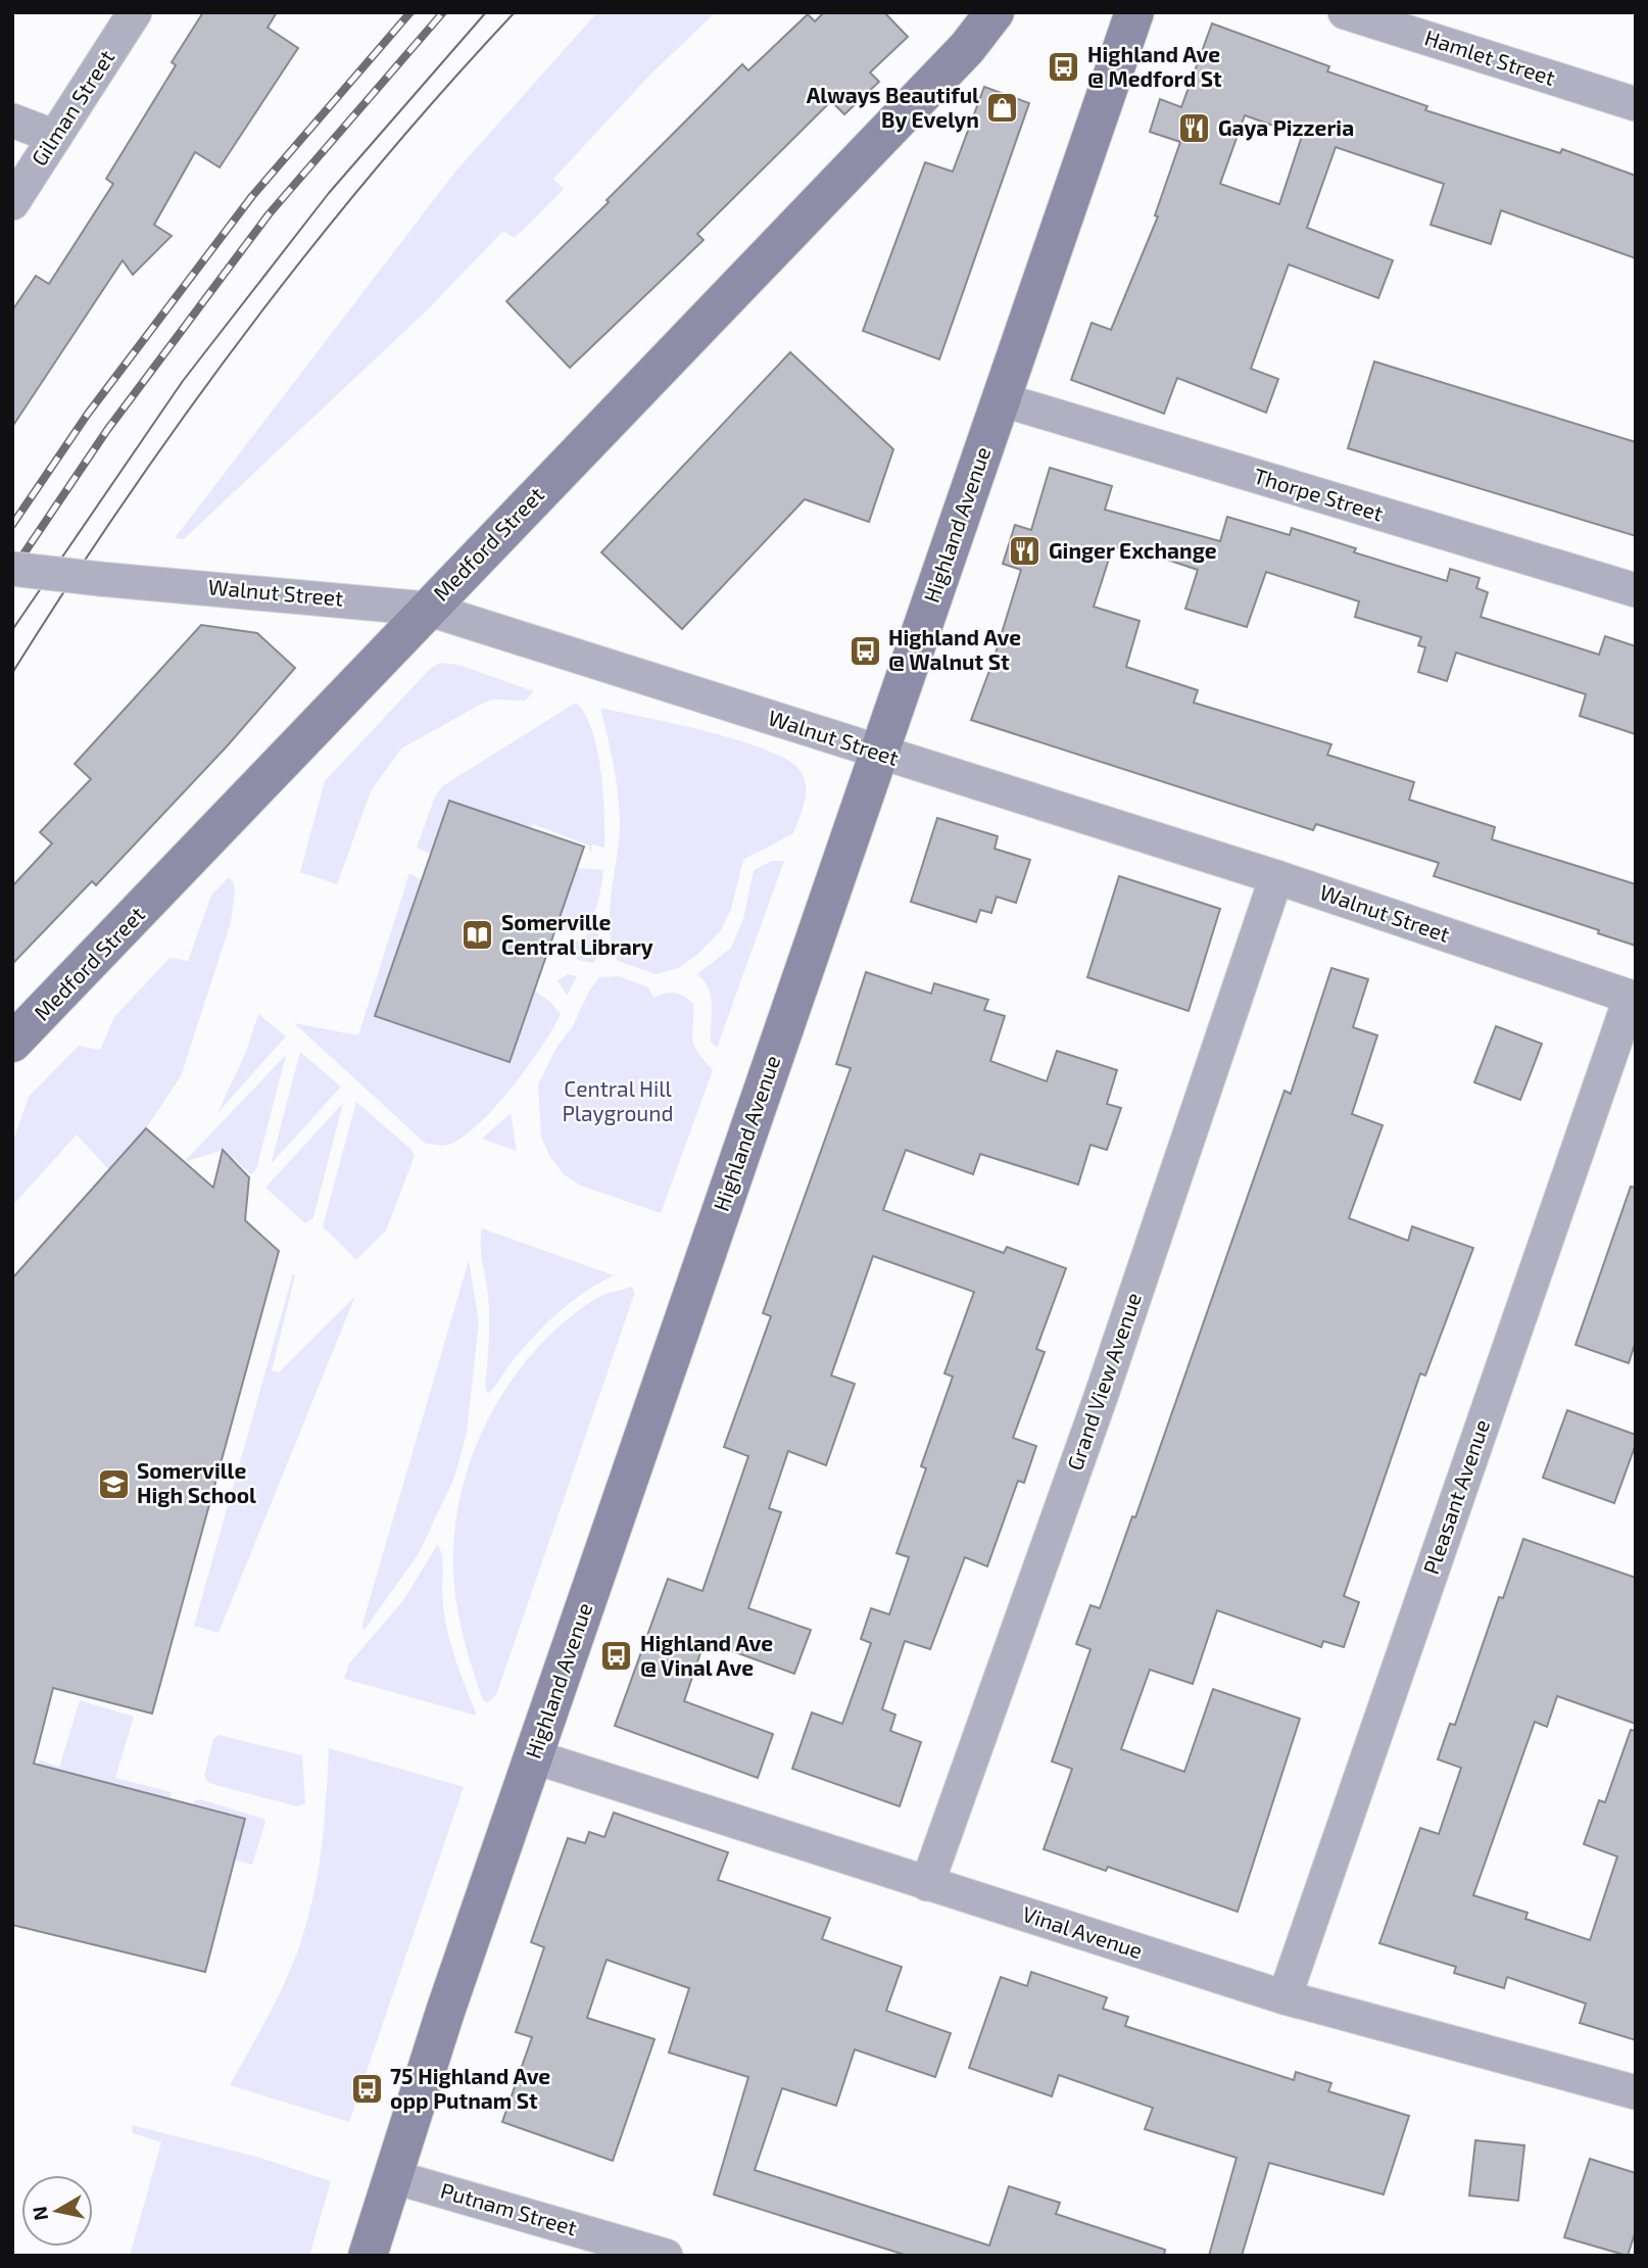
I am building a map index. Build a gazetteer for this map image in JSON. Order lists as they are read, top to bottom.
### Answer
{
  "streets": {
    "main road": ["Highland Avenue", "Medford Street"],
    "street": [
      "Hamlet Street",
      "Gilman Street",
      "Thorpe Street",
      "Walnut Street",
      "Grand View Avenue",
      "Pleasant Avenue",
      "Vinal Avenue",
      "Putnam Street"
    ]
  },
  "crossings": [
    ["Thorpe Street", "Highland Avenue"],
    ["Highland Avenue", "Walnut Street"],
    ["Highland Avenue", "Vinal Avenue"],
    ["Highland Avenue", "Putnam Street"],
    ["Medford Street", "Walnut Street"],
    ["Walnut Street", "Grand View Avenue"],
    ["Walnut Street", "Pleasant Avenue"],
    ["Grand View Avenue", "Vinal Avenue"],
    ["Pleasant Avenue", "Vinal Avenue"]
  ],
  "parks": ["Central Hill Playground"],
  "places": {
    "bus stop": [
      "Highland Ave @ Medford St",
      "Highland Ave @ Walnut St",
      "Highland Ave @ Vinal Ave",
      "75 Highland Ave opp Putnam St"
    ],
    "shop": ["Always Beautiful By Evelyn"],
    "restaurant": ["Gaya Pizzeria", "Ginger Exchange"],
    "library": ["Somerville Central Library"],
    "school or university": ["Somerville High School"]
  },
  "north": "left"
}
